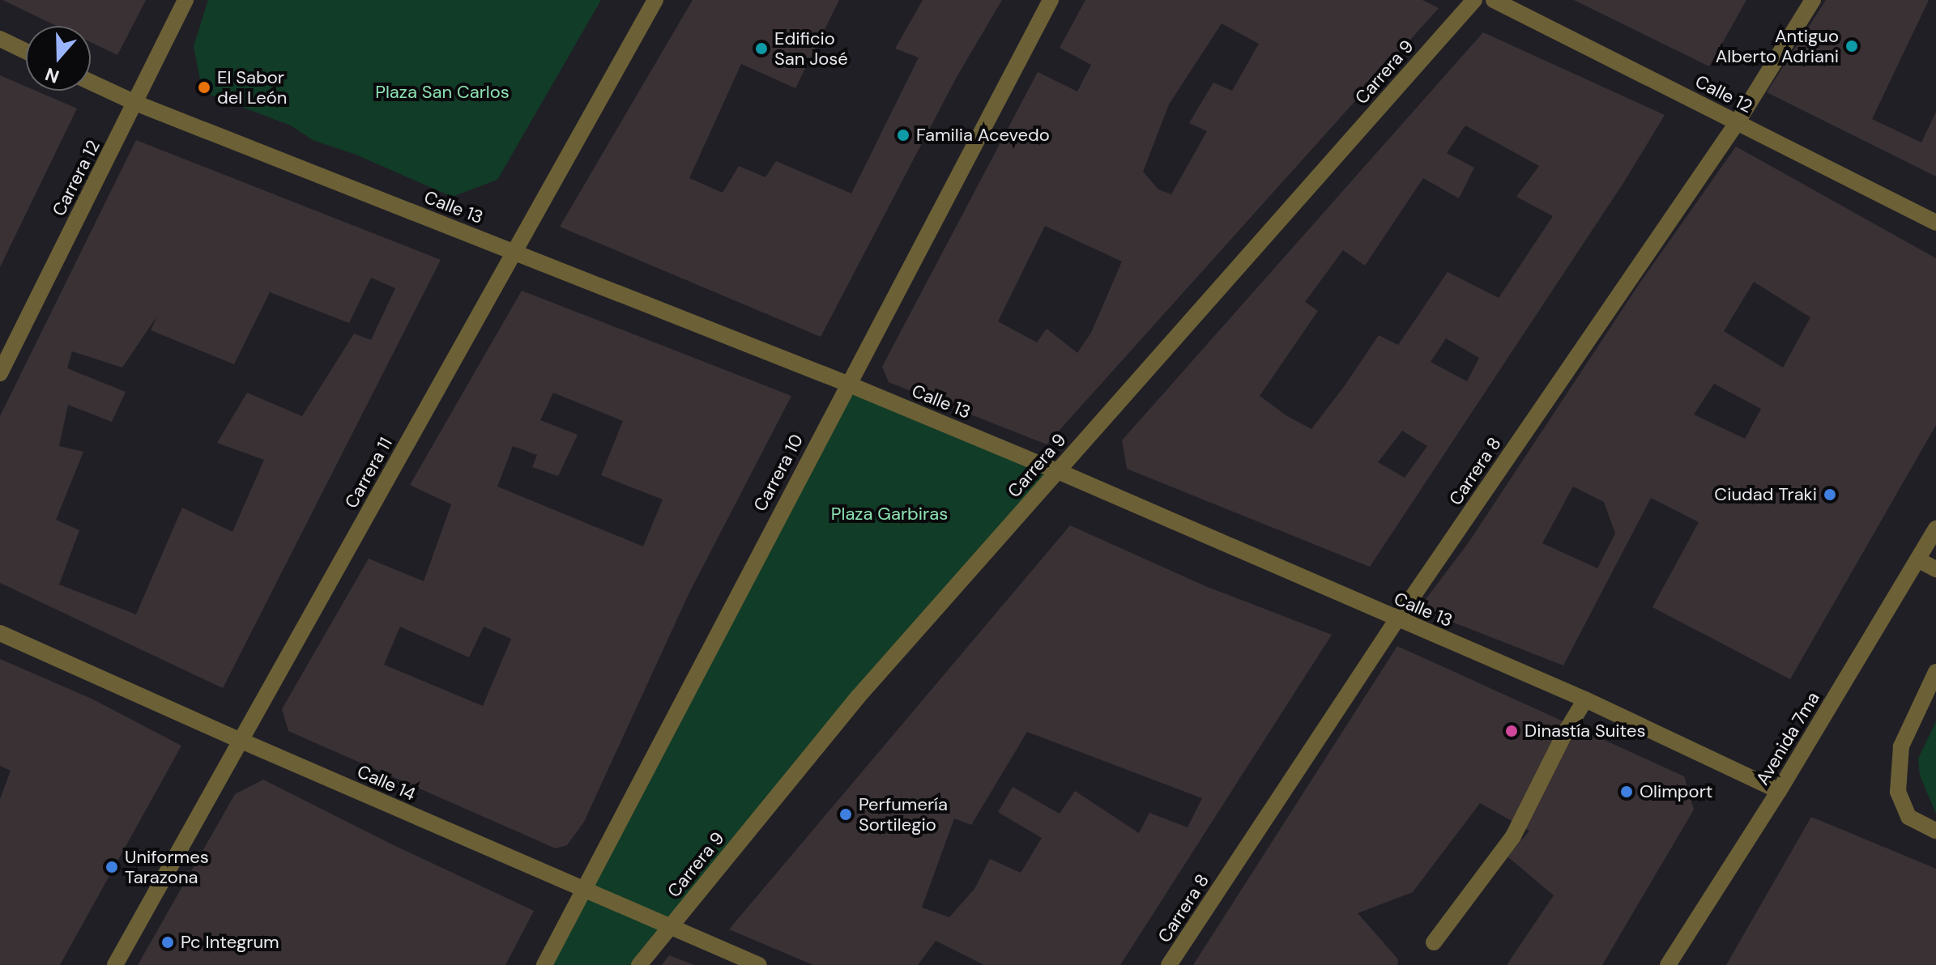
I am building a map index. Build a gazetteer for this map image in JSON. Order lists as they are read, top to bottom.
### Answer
{
  "streets": {
    "street": [
      "Carrera 9",
      "Calle 12",
      "Carrera 12",
      "Calle 13",
      "Carrera 8",
      "Carrera 11",
      "Carrera 10",
      "Avenida 7ma",
      "Calle 14"
    ]
  },
  "crossings": [
    ["Carrera 9", "Calle 13"],
    ["Carrera 9", "Calle 14"],
    ["Calle 12", "Carrera 8"],
    ["Carrera 12", "Calle 13"],
    ["Calle 13", "Carrera 8"],
    ["Calle 13", "Carrera 11"],
    ["Calle 13", "Carrera 10"],
    ["Calle 13", "Avenida 7ma"],
    ["Carrera 11", "Calle 14"],
    ["Carrera 10", "Calle 14"]
  ],
  "parks": ["Plaza San Carlos", "Plaza Garbiras"],
  "places": [
    "Antiguo Alberto Adriani",
    "Edificio San José",
    "El Sabor del León",
    "Familia Acevedo",
    "Ciudad Traki",
    "Dinastía Suites",
    "Olimport",
    "Perfumería Sortilegio",
    "Uniformes Tarazona",
    "Pc Integrum"
  ],
  "north": "bottom"
}
